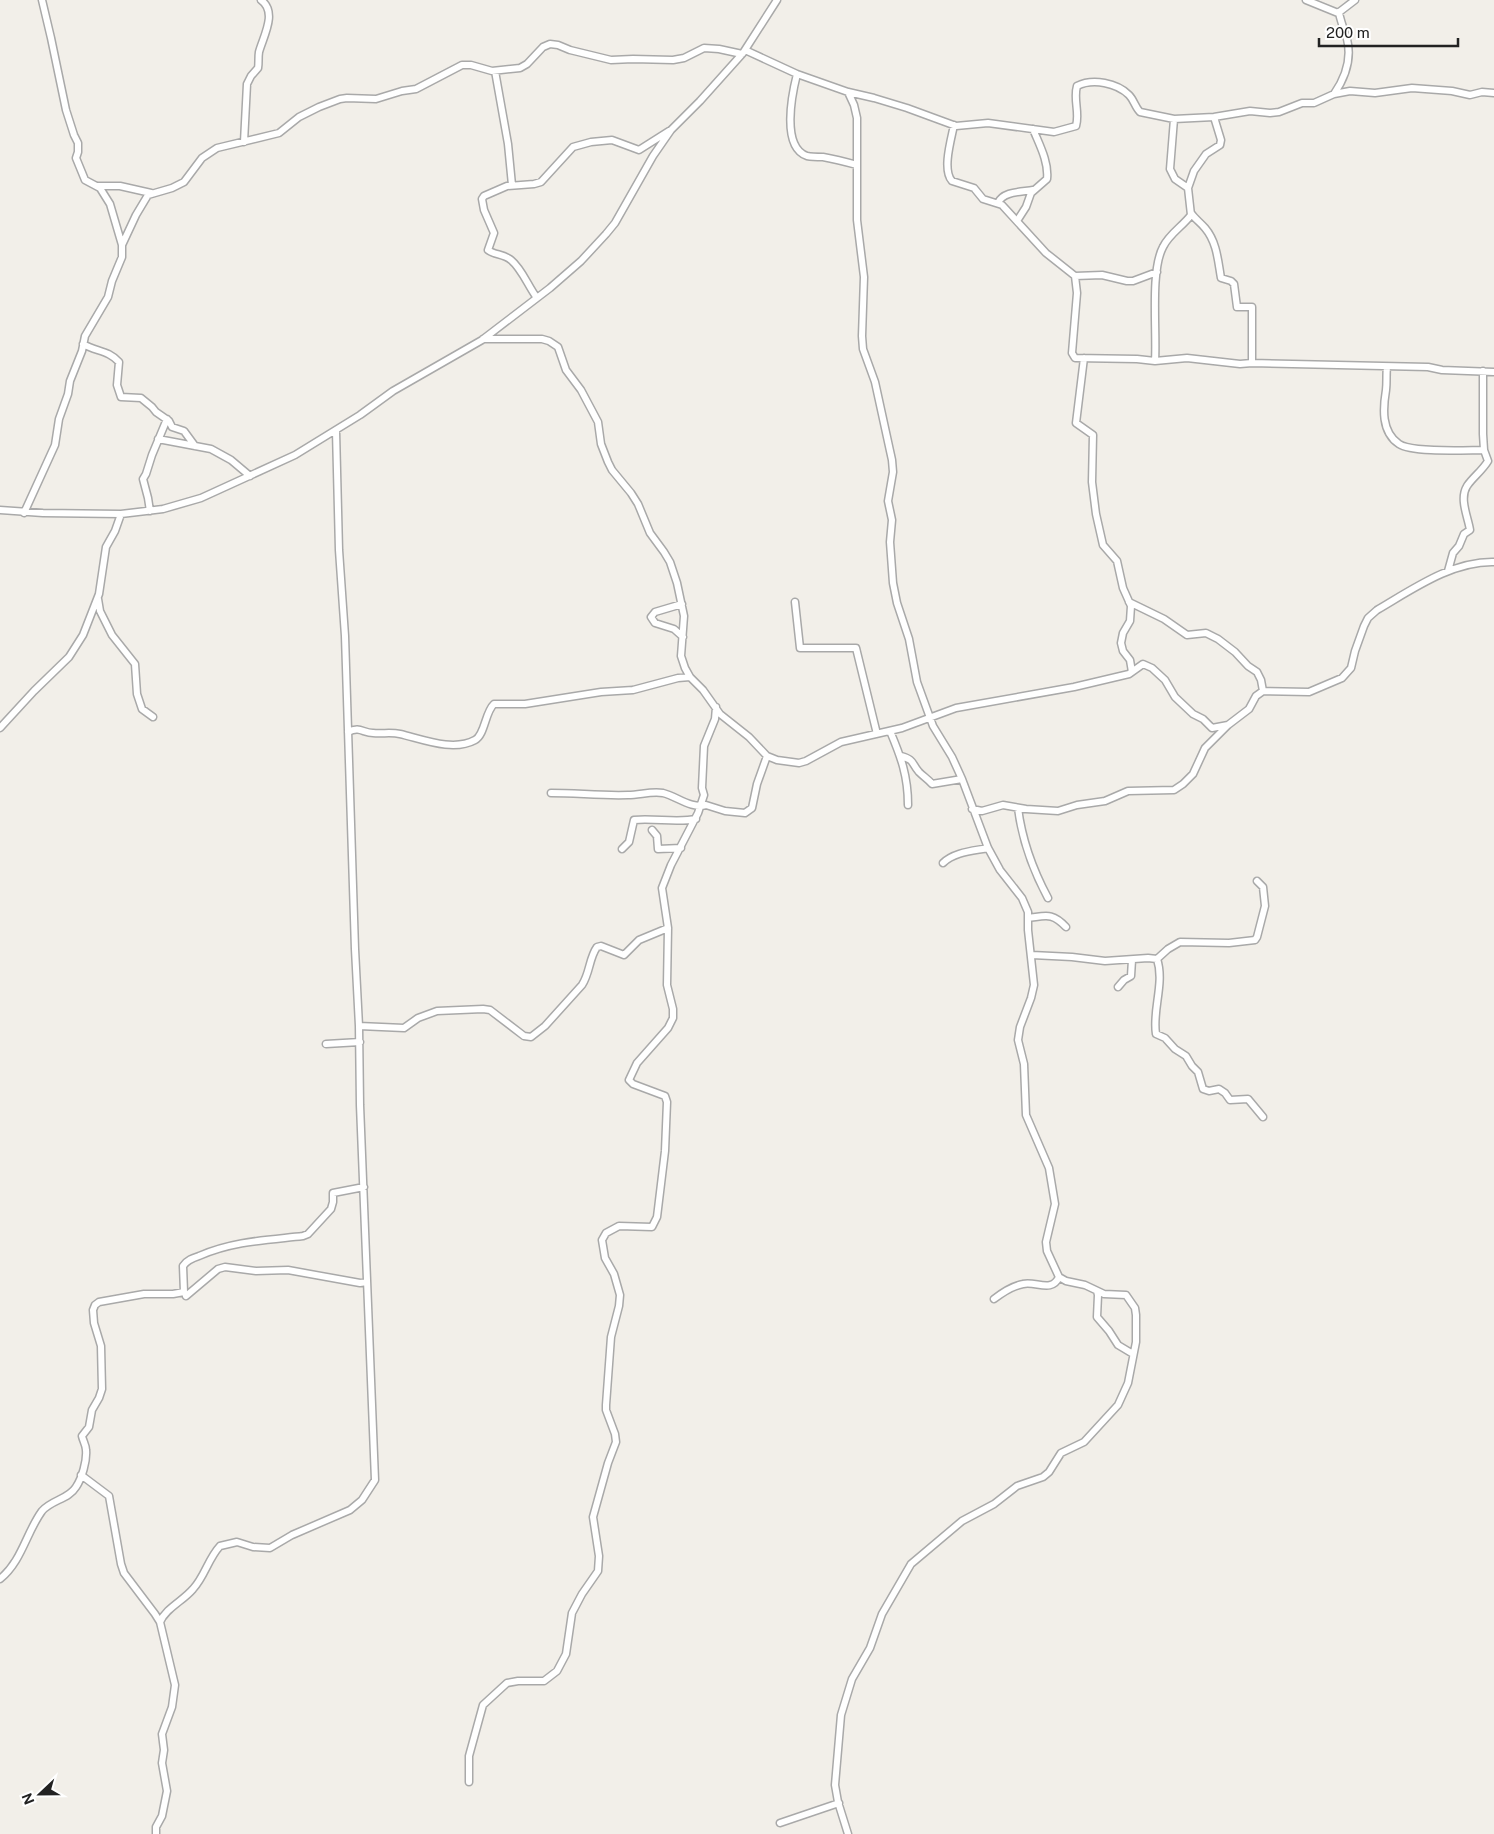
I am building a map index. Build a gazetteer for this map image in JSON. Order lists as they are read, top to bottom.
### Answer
{
  "scale_bar": "200 m",
  "north": "left"
}
